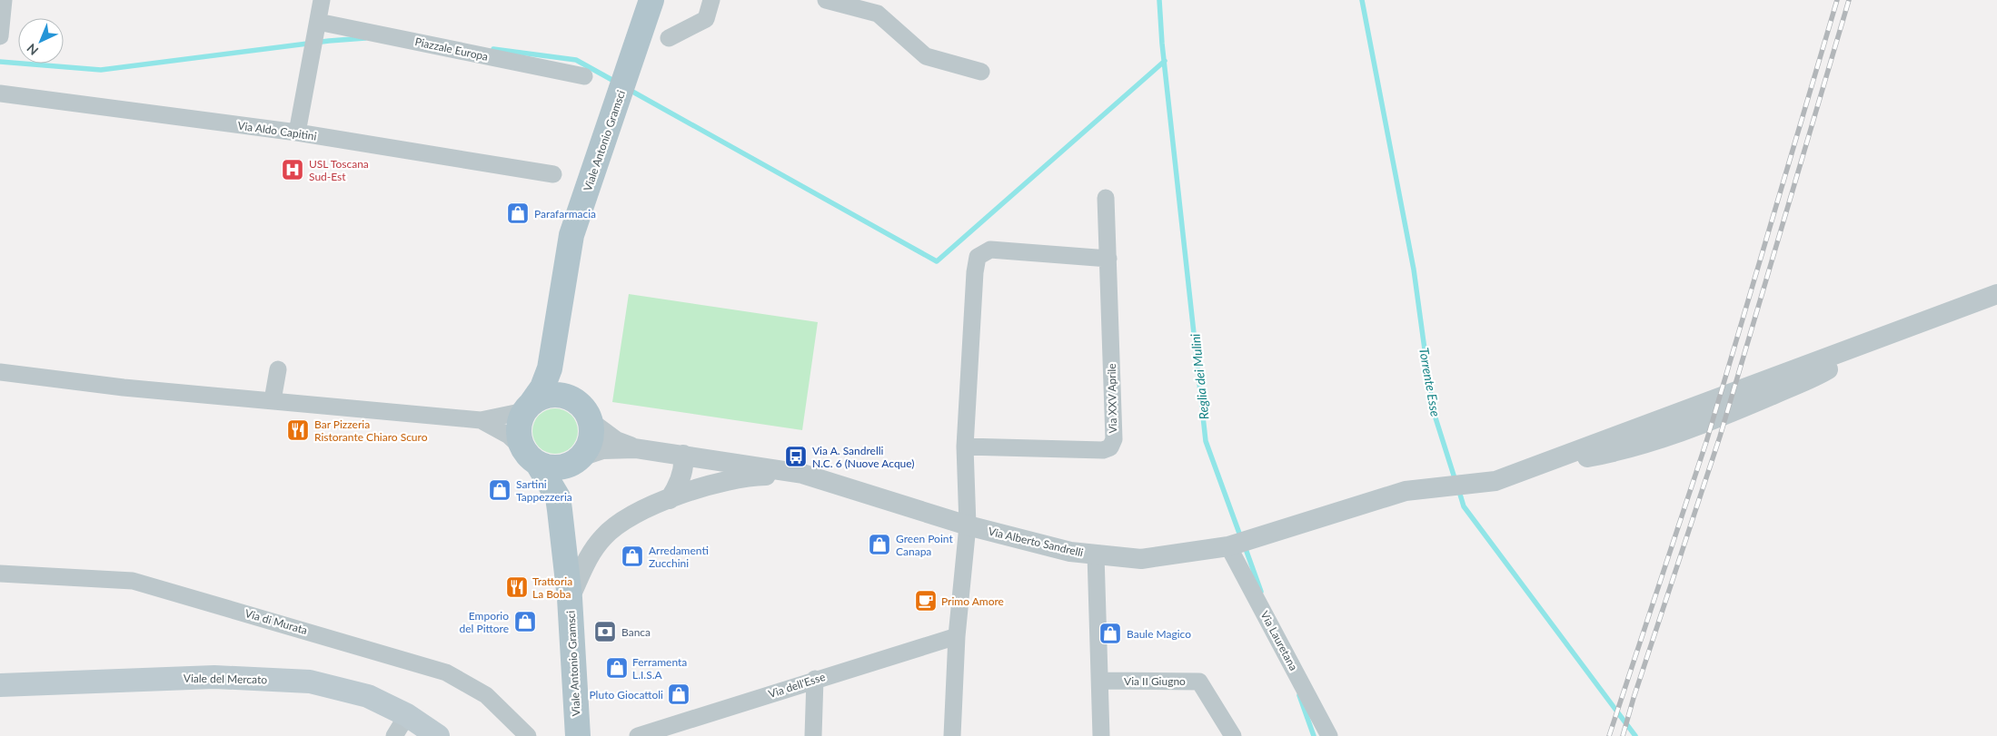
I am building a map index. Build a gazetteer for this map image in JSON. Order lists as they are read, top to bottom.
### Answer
{
  "streets": {
    "main road": ["Viale Antonio Gramsci", "Viale del Mercato"],
    "street": [
      "Piazzale Europa",
      "Via Aldo Capitini",
      "Via XXV Aprile",
      "Via Alberto Sandrelli",
      "Via di Murata",
      "Via Lauretana",
      "Via II Giugno",
      "Via dell'Esse"
    ]
  },
  "crossings": [
    ["Viale Antonio Gramsci", "Via Alberto Sandrelli"],
    ["Via Alberto Sandrelli", "Via II Giugno"]
  ],
  "water": ["Reglia dei Mulini", "Torrente Esse"],
  "places": {
    "hospital": ["USL Toscana Sud-Est"],
    "shop": [
      "Parafarmacia",
      "Sartini Tappezzeria",
      "Green Point Canapa",
      "Arredamenti Zucchini",
      "Emporio del Pittore",
      "Baule Magico",
      "Ferramenta L.I.S.A",
      "Pluto Giocattoli"
    ],
    "restaurant": ["Bar Pizzeria Ristorante Chiaro Scuro", "Trattoria La Boba"],
    "bus stop": ["Via A. Sandrelli N.C. 6 (Nuove Acque)"],
    "cafe": ["Primo Amore"],
    "bank": ["Banca"]
  },
  "north": "bottom left"
}
